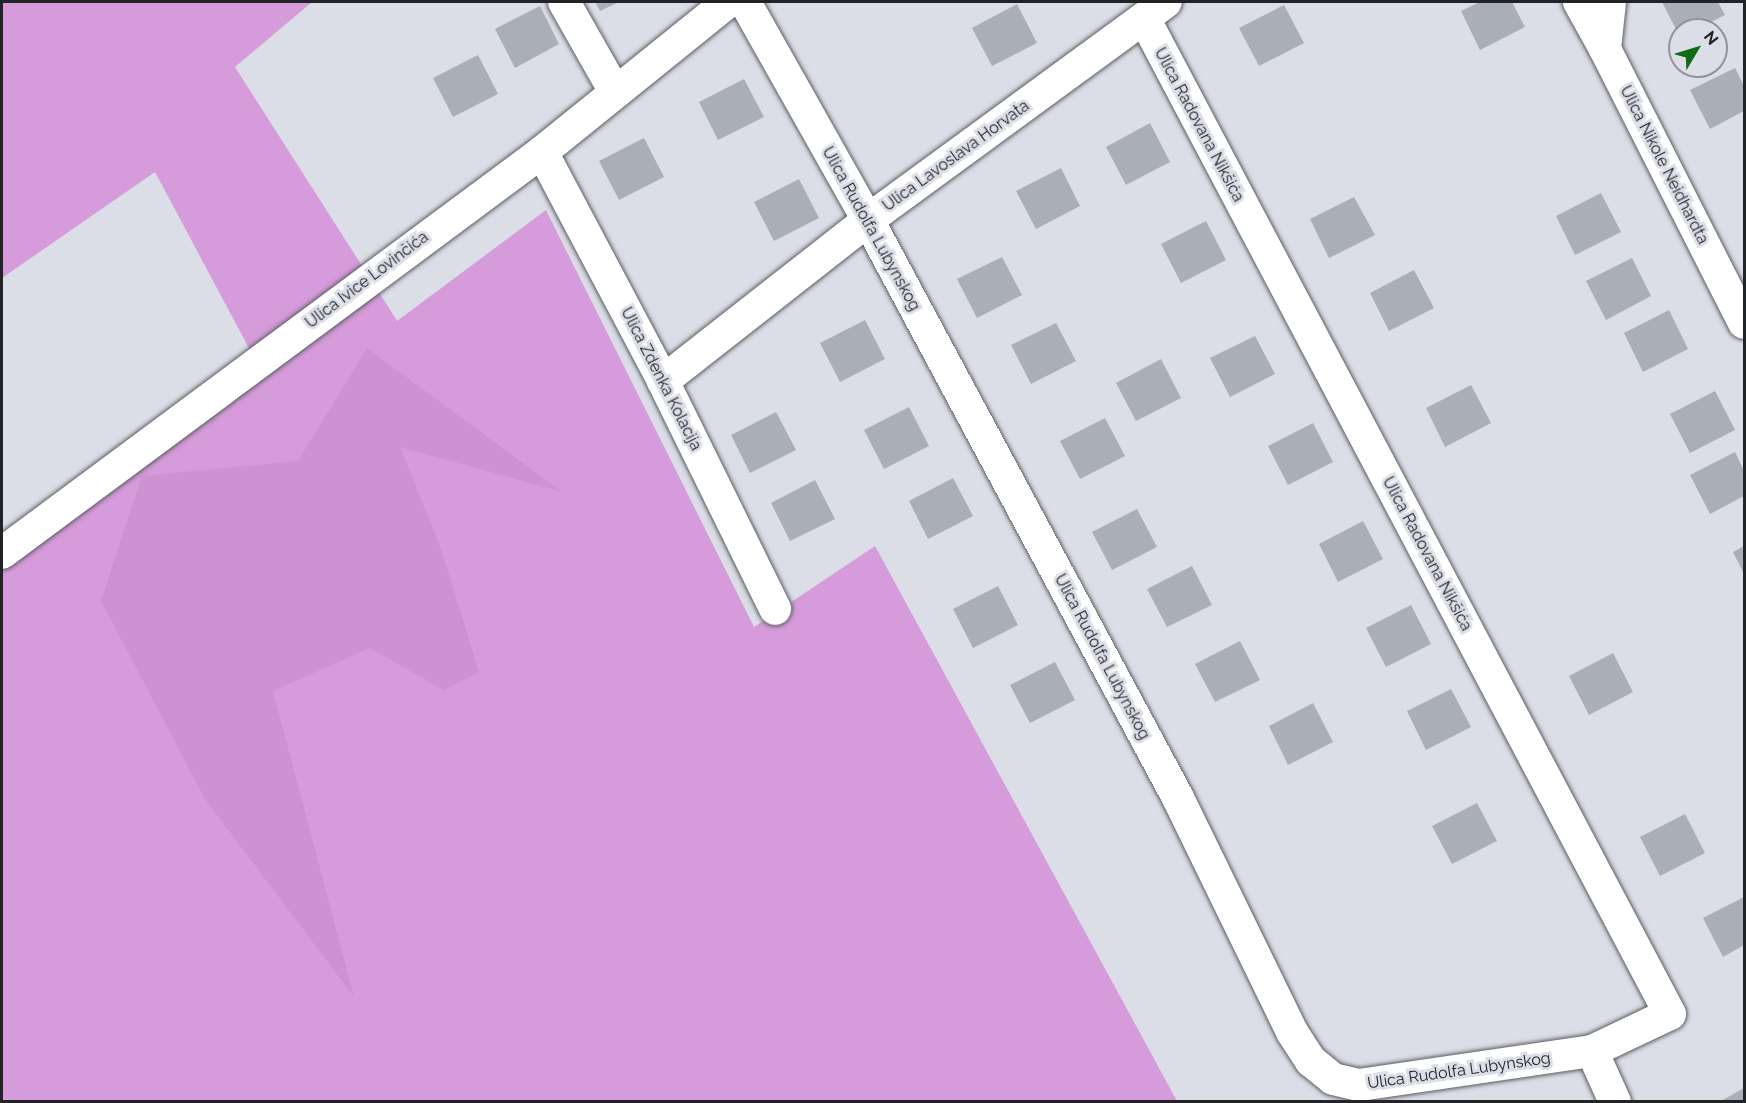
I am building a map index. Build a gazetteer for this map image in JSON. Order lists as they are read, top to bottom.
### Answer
{
  "streets": {
    "street": [
      "Ulica Radovana Nikšića",
      "Ulica Lavoslava Horvata",
      "Ulica Nikole Neidhardta",
      "Ulica Rudolfa Lubynskog",
      "Ulica Ivice Lovinčića",
      "Ulica Zdenka Kolacija"
    ]
  },
  "crossings": [
    ["Ulica Radovana Nikšića", "Ulica Lavoslava Horvata"],
    ["Ulica Radovana Nikšića", "Ulica Rudolfa Lubynskog"],
    ["Ulica Lavoslava Horvata", "Ulica Rudolfa Lubynskog"],
    ["Ulica Lavoslava Horvata", "Ulica Zdenka Kolacija"],
    ["Ulica Ivice Lovinčića", "Ulica Zdenka Kolacija"]
  ],
  "north": "top right"
}
